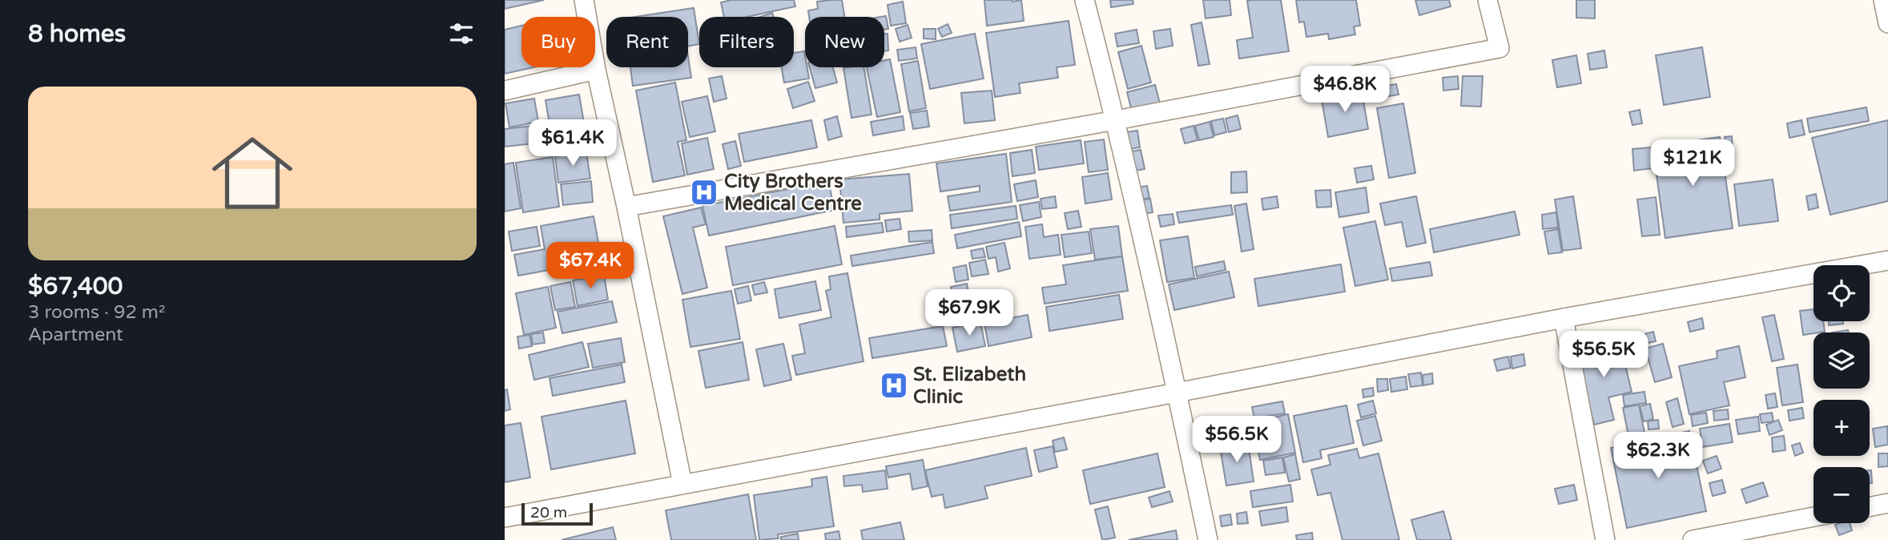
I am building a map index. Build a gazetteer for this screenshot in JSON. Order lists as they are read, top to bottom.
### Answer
{
  "places": {
    "hospital": ["City Brothers Medical Centre", "St. Elizabeth Clinic"]
  },
  "scale_bar": "20 m",
  "page": {
    "heading": "8 homes",
    "chip": [
      "Buy",
      "Rent",
      "Filters",
      "New"
    ],
    "price": [
      "$46.8K",
      "$61.4K",
      "$121K",
      "$67.4K",
      "$67.9K",
      "$56.5K",
      "$56.5K",
      "$62.3K"
    ],
    "list": [
      {
        "name": "$67,400",
        "note": "3 rooms · 92 m² · Apartment"
      }
    ],
    "map_buttons": ["+", "−"],
    "scale": "20 m"
  }
}
